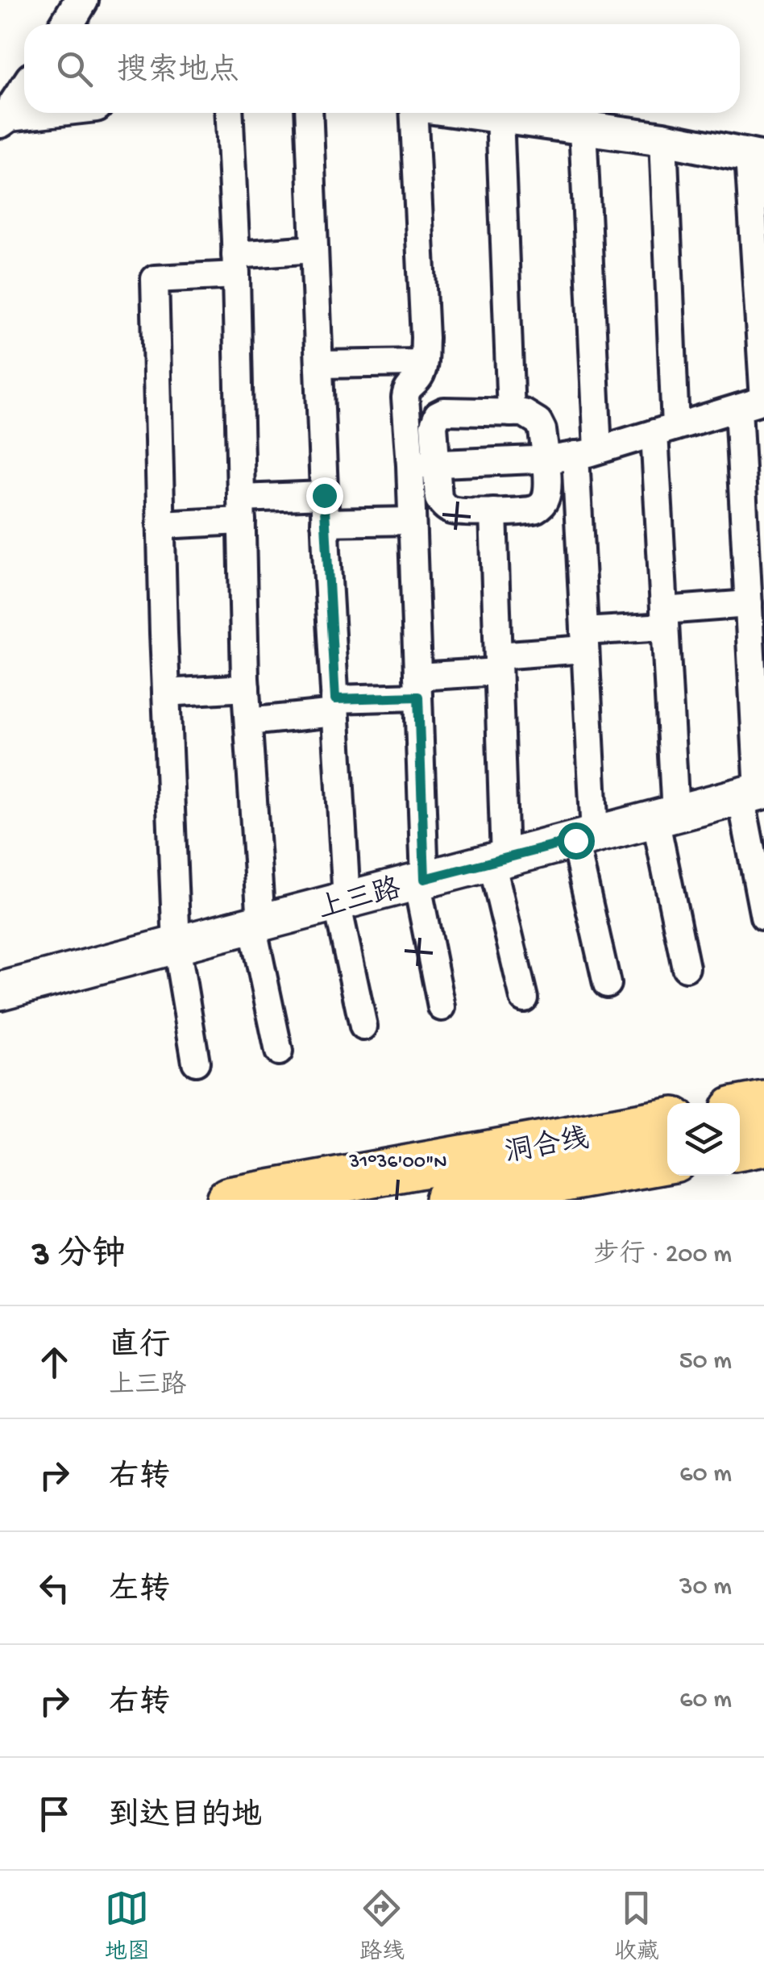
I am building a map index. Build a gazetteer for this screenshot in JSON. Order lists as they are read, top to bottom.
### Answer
{
  "streets": {
    "highway": ["洞合线"],
    "main road": ["上三路"]
  },
  "page": {
    "search": "搜索地点",
    "heading": ["3 分钟", "步行 · 200 m"],
    "list": [
      ["直行", "上三路", "50 m"],
      ["右转", "60 m"],
      ["左转", "30 m"],
      ["右转", "60 m"],
      "到达目的地"
    ],
    "nav": ["地图", "路线", "收藏"]
  },
  "coordinates": ["31°36'00\"N"]
}
